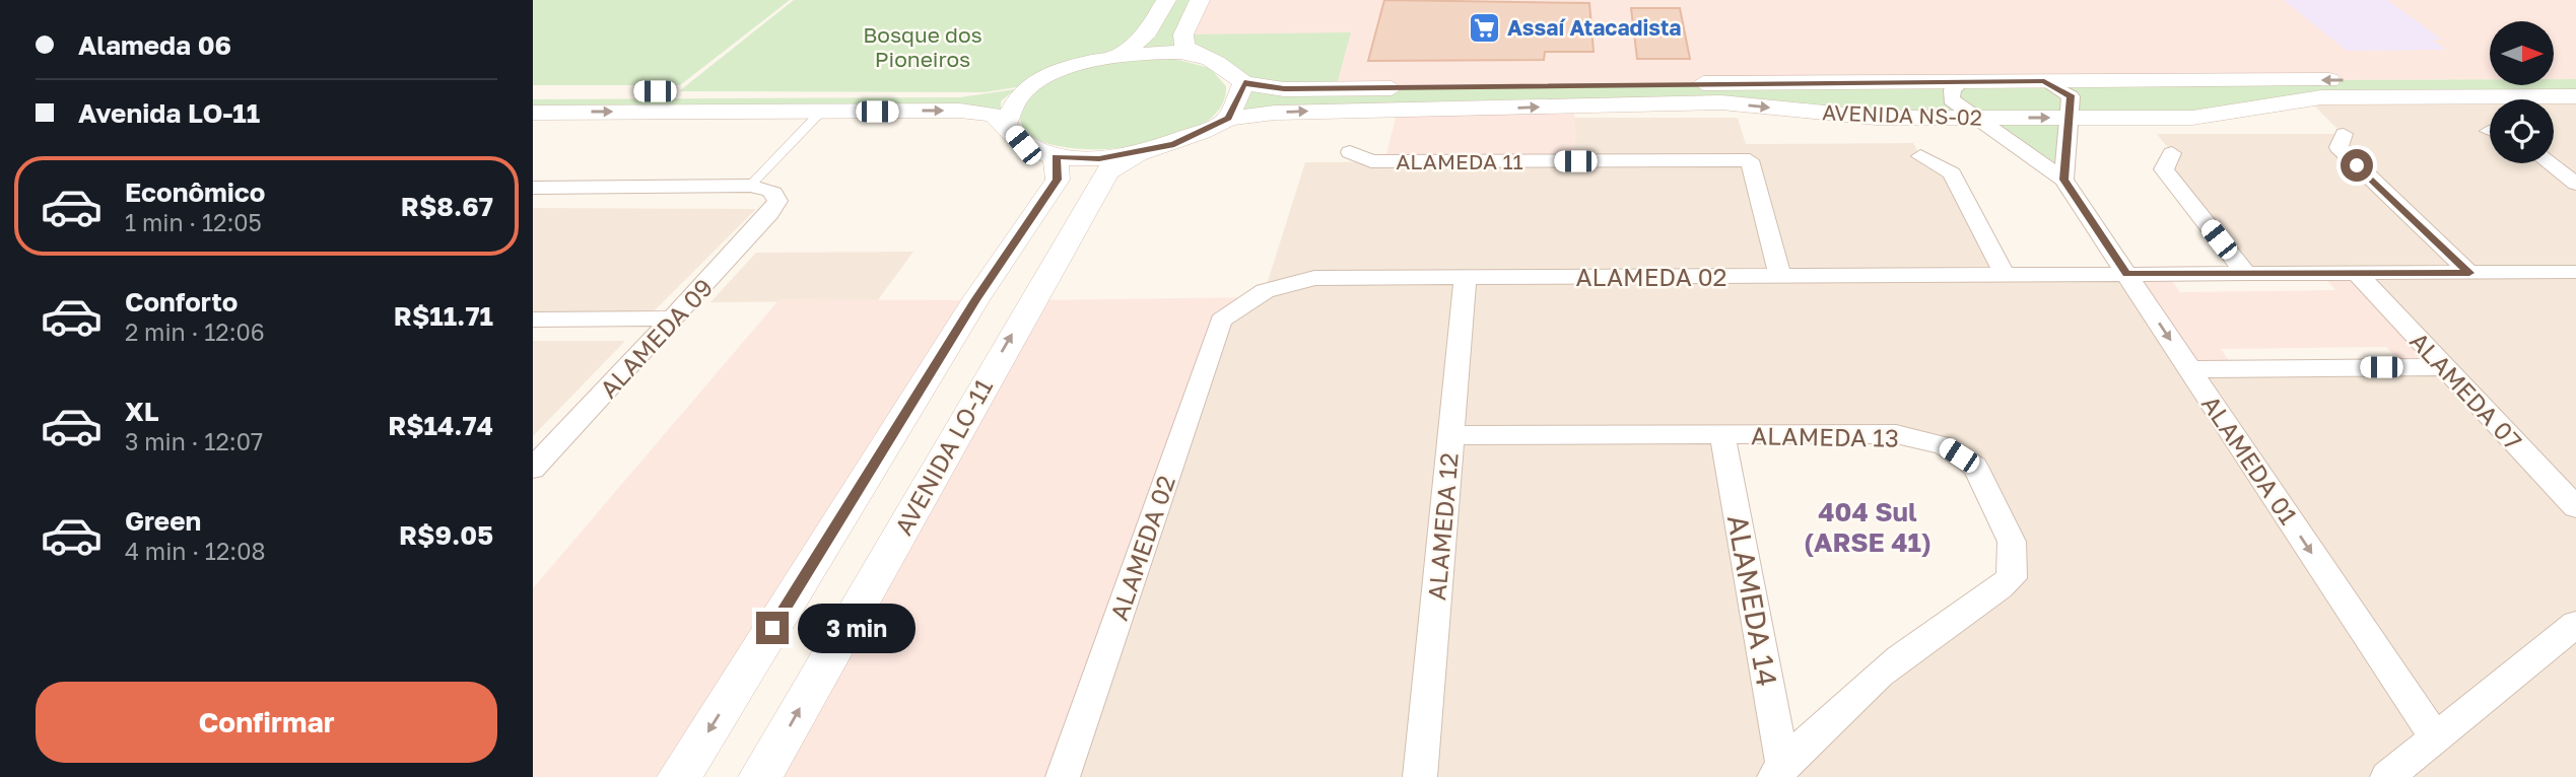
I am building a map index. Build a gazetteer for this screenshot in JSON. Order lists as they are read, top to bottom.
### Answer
{
  "streets": {
    "street": [
      "AVENIDA NS-02",
      "ALAMEDA 11",
      "ALAMEDA 02",
      "ALAMEDA 09",
      "ALAMEDA 07",
      "ALAMEDA 13",
      "AVENIDA LO-11",
      "ALAMEDA 01",
      "ALAMEDA 12",
      "ALAMEDA 14"
    ]
  },
  "crossings": [
    ["AVENIDA NS-02", "AVENIDA LO-11"],
    ["AVENIDA NS-02", "ALAMEDA 01"],
    ["ALAMEDA 11", "ALAMEDA 02"],
    ["ALAMEDA 02", "ALAMEDA 07"],
    ["ALAMEDA 02", "ALAMEDA 01"],
    ["ALAMEDA 02", "ALAMEDA 12"],
    ["ALAMEDA 13", "ALAMEDA 12"],
    ["ALAMEDA 13", "ALAMEDA 14"]
  ],
  "one_way": ["ALAMEDA 01"],
  "districts": ["404 Sul (ARSE 41)"],
  "parks": ["Bosque dos Pioneiros"],
  "places": {
    "supermarket": ["Assaí Atacadista"]
  },
  "north": "right",
  "page": {
    "banner": ["Alameda 06", "Avenida LO-11"],
    "list": [
      {
        "name": "Econômico",
        "note": "1 min · 12:05",
        "value": "R$8.67"
      },
      {
        "name": "Conforto",
        "note": "2 min · 12:06",
        "value": "R$11.71"
      },
      {
        "name": "XL",
        "note": "3 min · 12:07",
        "value": "R$14.74"
      },
      {
        "name": "Green",
        "note": "4 min · 12:08",
        "value": "R$9.05"
      }
    ],
    "bubble": "3 min",
    "buttons": "Confirmar"
  }
}
